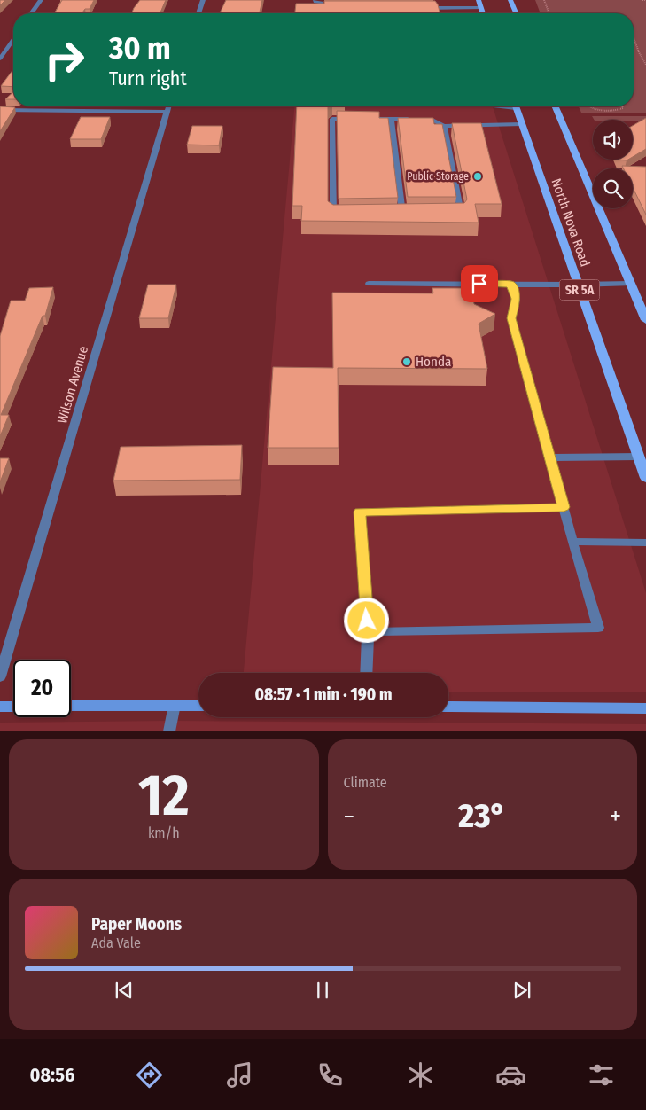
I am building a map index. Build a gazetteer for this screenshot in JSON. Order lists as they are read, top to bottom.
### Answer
{
  "streets": {
    "main road": ["North Nova Road", "SR 5A"],
    "street": ["Wilson Avenue"]
  },
  "places": ["Public Storage", "Honda"],
  "page": {
    "turn": ["30 m", "Turn right"],
    "limit": "20",
    "trip": "08:57 · 1 min · 190 m",
    "tile": [
      ["12", "km/h"],
      "Climate"
    ],
    "heat": ["−", "23°", "+"],
    "song": ["Paper Moons", "Ada Vale"],
    "tabs": "08:56"
  }
}
